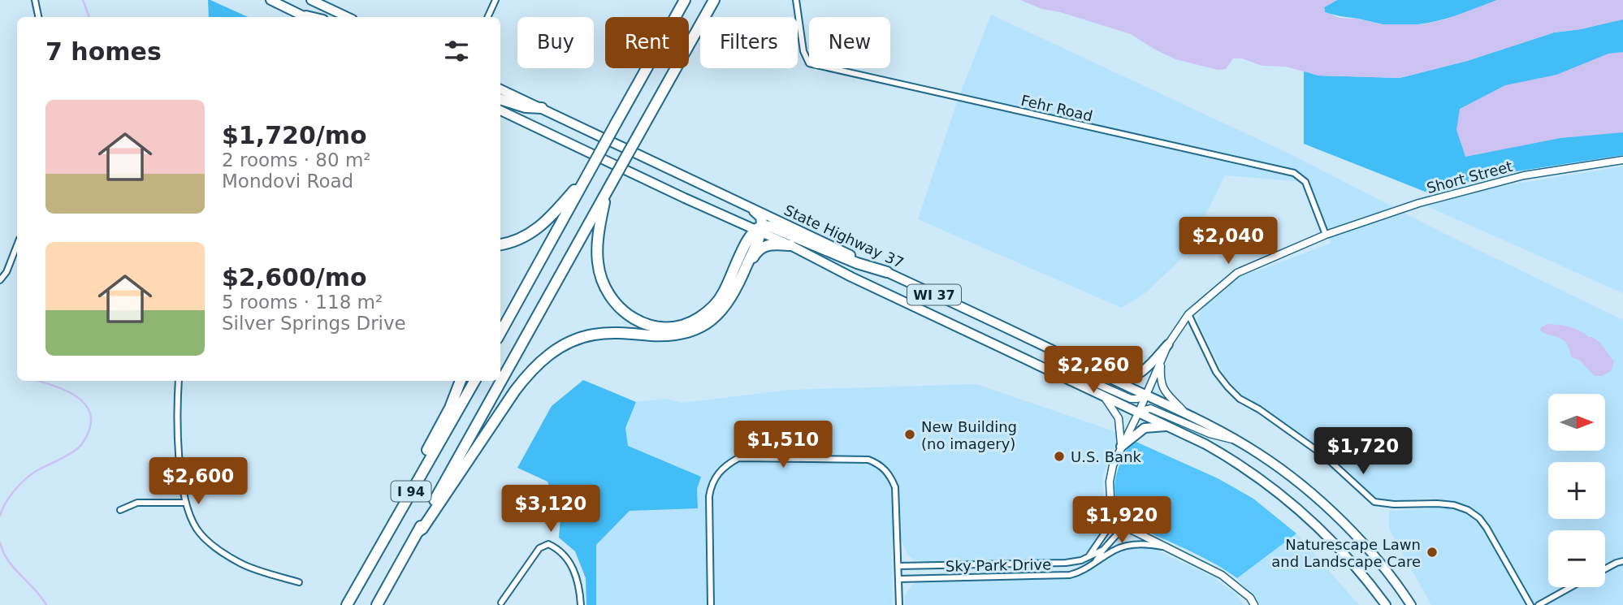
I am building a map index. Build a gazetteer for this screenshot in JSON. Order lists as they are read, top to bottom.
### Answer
{
  "streets": {
    "highway": ["I 94"],
    "main road": ["State Highway 37", "WI 37"],
    "street": ["Fehr Road", "Short Street", "Sky Park Drive"]
  },
  "crossings": [
    ["Fehr Road", "Short Street"],
    ["Short Street", "State Highway 37"],
    ["Short Street", "WI 37"]
  ],
  "places": ["New Building (no imagery)", "U.S. Bank", "Naturescape Lawn and Landscape Care"],
  "north": "right",
  "page": {
    "chip": [
      "Buy",
      "Rent",
      "Filters",
      "New"
    ],
    "heading": "7 homes",
    "list": [
      {
        "name": "$1,720/mo",
        "note": "2 rooms · 80 m² · Mondovi Road"
      },
      {
        "name": "$2,600/mo",
        "note": "5 rooms · 118 m² · Silver Springs Drive"
      }
    ],
    "price": [
      "$2,040",
      "$2,260",
      "$1,510",
      "$1,720",
      "$2,600",
      "$3,120",
      "$1,920"
    ],
    "map_buttons": ["+", "−"]
  }
}
